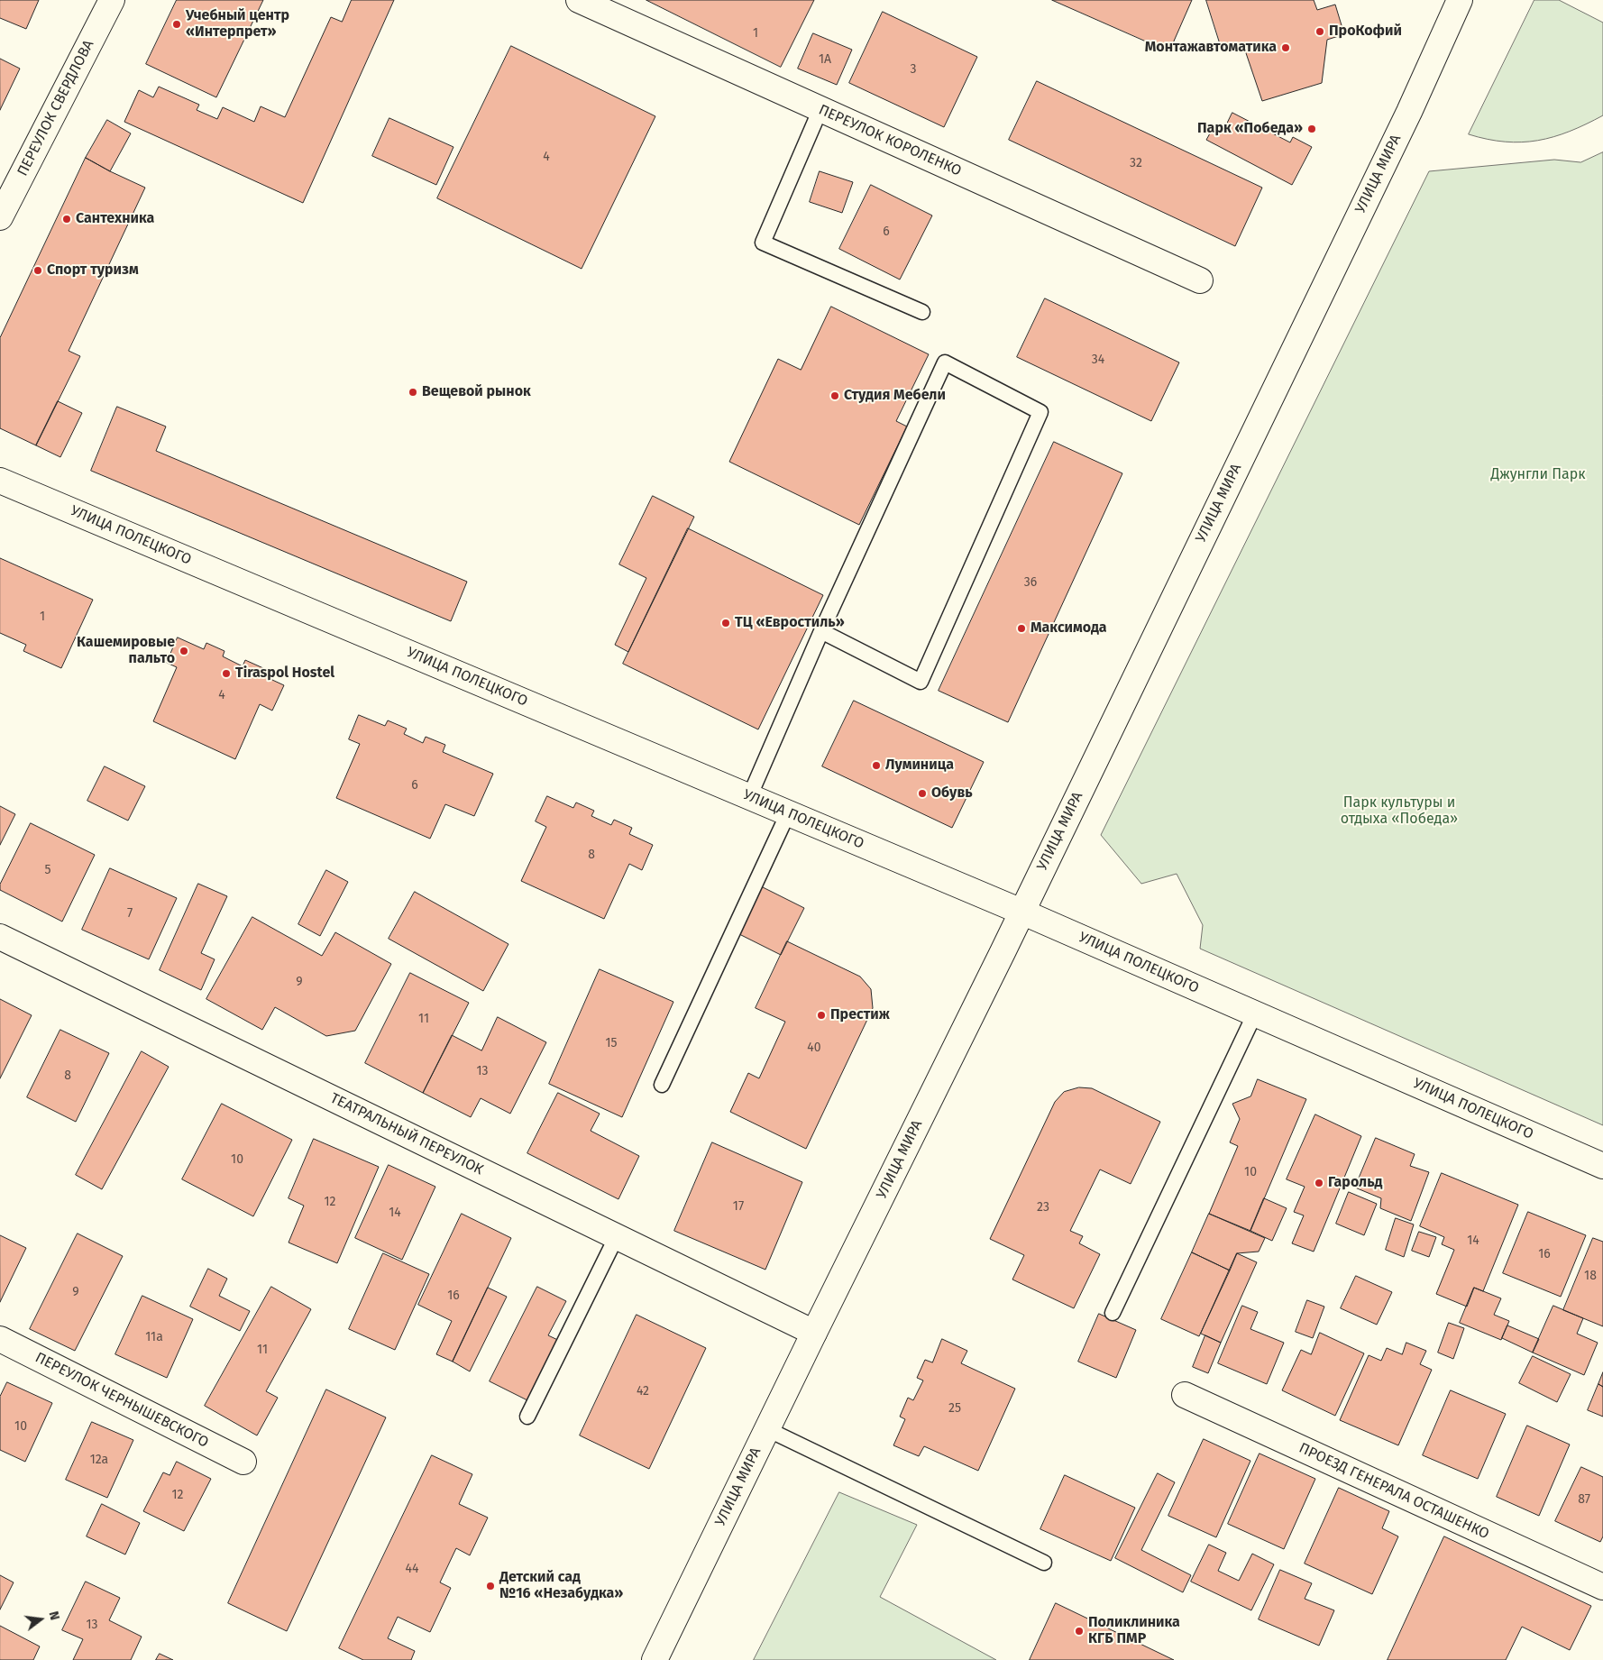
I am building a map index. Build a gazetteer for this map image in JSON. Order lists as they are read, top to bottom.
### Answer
{
  "streets": {
    "street": [
      "ПЕРЕУЛОК СВЕРДЛОВА",
      "ПЕРЕУЛОК КОРОЛЕНКО",
      "УЛИЦА МИРА",
      "УЛИЦА ПОЛЕЦКОГО",
      "ТЕАТРАЛЬНЫЙ ПЕРЕУЛОК",
      "ПЕРЕУЛОК ЧЕРНЫШЕВСКОГО",
      "ПРОЕЗД ГЕНЕРАЛА ОСТАШЕНКО"
    ]
  },
  "crossings": [
    ["УЛИЦА МИРА", "УЛИЦА ПОЛЕЦКОГО"],
    ["УЛИЦА МИРА", "ТЕАТРАЛЬНЫЙ ПЕРЕУЛОК"]
  ],
  "parks": ["Джунгли Парк", "Парк культуры и отдыха «Победа»"],
  "places": [
    "Учебный центр «Интерпрет»",
    "ПроКофий",
    "Монтажавтоматика",
    "Парк «Победа»",
    "Сантехника",
    "Спорт туризм",
    "Вещевой рынок",
    "Студия Мебели",
    "ТЦ «Евростиль»",
    "Максимода",
    "Кашемировые пальто",
    "Tiraspol Hostel",
    "Луминица",
    "Обувь",
    "Престиж",
    "Гарольд",
    "Детский сад №16 «Незабудка»",
    "Поликлиника КГБ ПМР"
  ],
  "house_numbers": [
    "1",
    "1А",
    "3",
    "4",
    "32",
    "6",
    "34",
    "36",
    "1",
    "4",
    "6",
    "8",
    "5",
    "7",
    "9",
    "11",
    "15",
    "40",
    "13",
    "8",
    "10",
    "10",
    "12",
    "17",
    "23",
    "14",
    "14",
    "16",
    "18",
    "9",
    "16",
    "11а",
    "11",
    "42",
    "25",
    "10",
    "12а",
    "12",
    "87",
    "44",
    "13"
  ],
  "north": "right"
}
